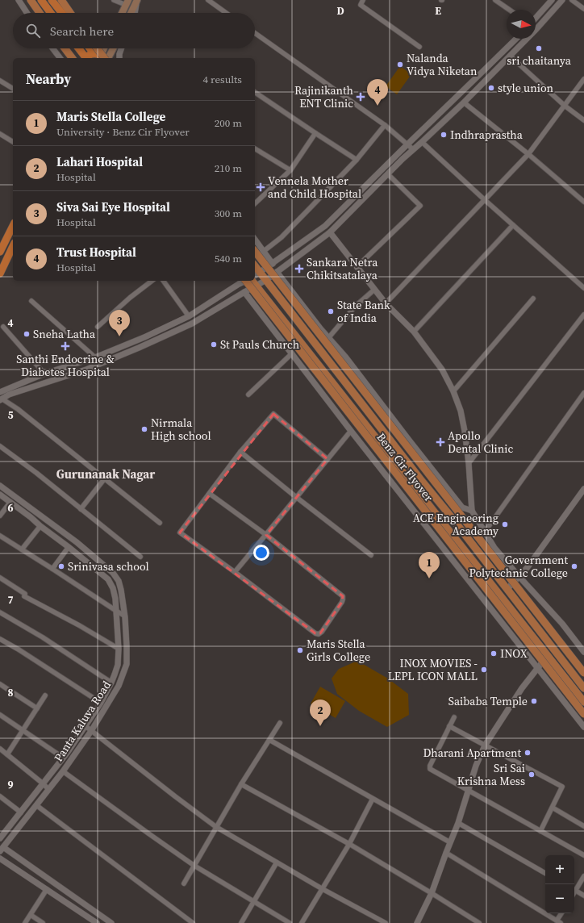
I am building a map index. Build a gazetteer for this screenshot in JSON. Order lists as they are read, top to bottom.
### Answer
{
  "streets": {
    "main road": ["Benz Cir Flyover"],
    "street": ["Panta Kaluva Road"]
  },
  "districts": ["Gurunanak Nagar"],
  "places": {
    "other": [
      "sri chaitanya",
      "Nalanda Vidya Niketan",
      "style union",
      "Indhraprastha",
      "State Bank of India",
      "Sneha Latha",
      "St Pauls Church",
      "Nirmala High school",
      "ACE Engineering Academy",
      "Srinivasa school",
      "Government Polytechnic College",
      "Maris Stella Girls College",
      "INOX",
      "INOX MOVIES - LEPL ICON MALL",
      "Saibaba Temple",
      "Dharani Apartment",
      "Sri Sai Krishna Mess"
    ],
    "health": [
      "Rajinikanth ENT Clinic",
      "Vennela Mother and Child Hospital",
      "Sankara Netra Chikitsatalaya",
      "Santhi Endocrine & Diabetes Hospital",
      "Apollo Dental Clinic"
    ]
  },
  "north": "right",
  "page": {
    "search": "Search here",
    "heading": ["Nearby", "4 results"],
    "pins": [
      "4",
      "3",
      "1",
      "2"
    ],
    "list": [
      {
        "mark": "1",
        "name": "Maris Stella College",
        "note": "University · Benz Cir Flyover",
        "value": "200 m"
      },
      {
        "mark": "2",
        "name": "Lahari Hospital",
        "note": "Hospital",
        "value": "210 m"
      },
      {
        "mark": "3",
        "name": "Siva Sai Eye Hospital",
        "note": "Hospital",
        "value": "300 m"
      },
      {
        "mark": "4",
        "name": "Trust Hospital",
        "note": "Hospital",
        "value": "540 m"
      }
    ],
    "map_buttons": ["+", "−"]
  },
  "grid": {
    "columns": ["D", "E"],
    "rows": [
      "4",
      "5",
      "6",
      "7",
      "8",
      "9"
    ]
  }
}
